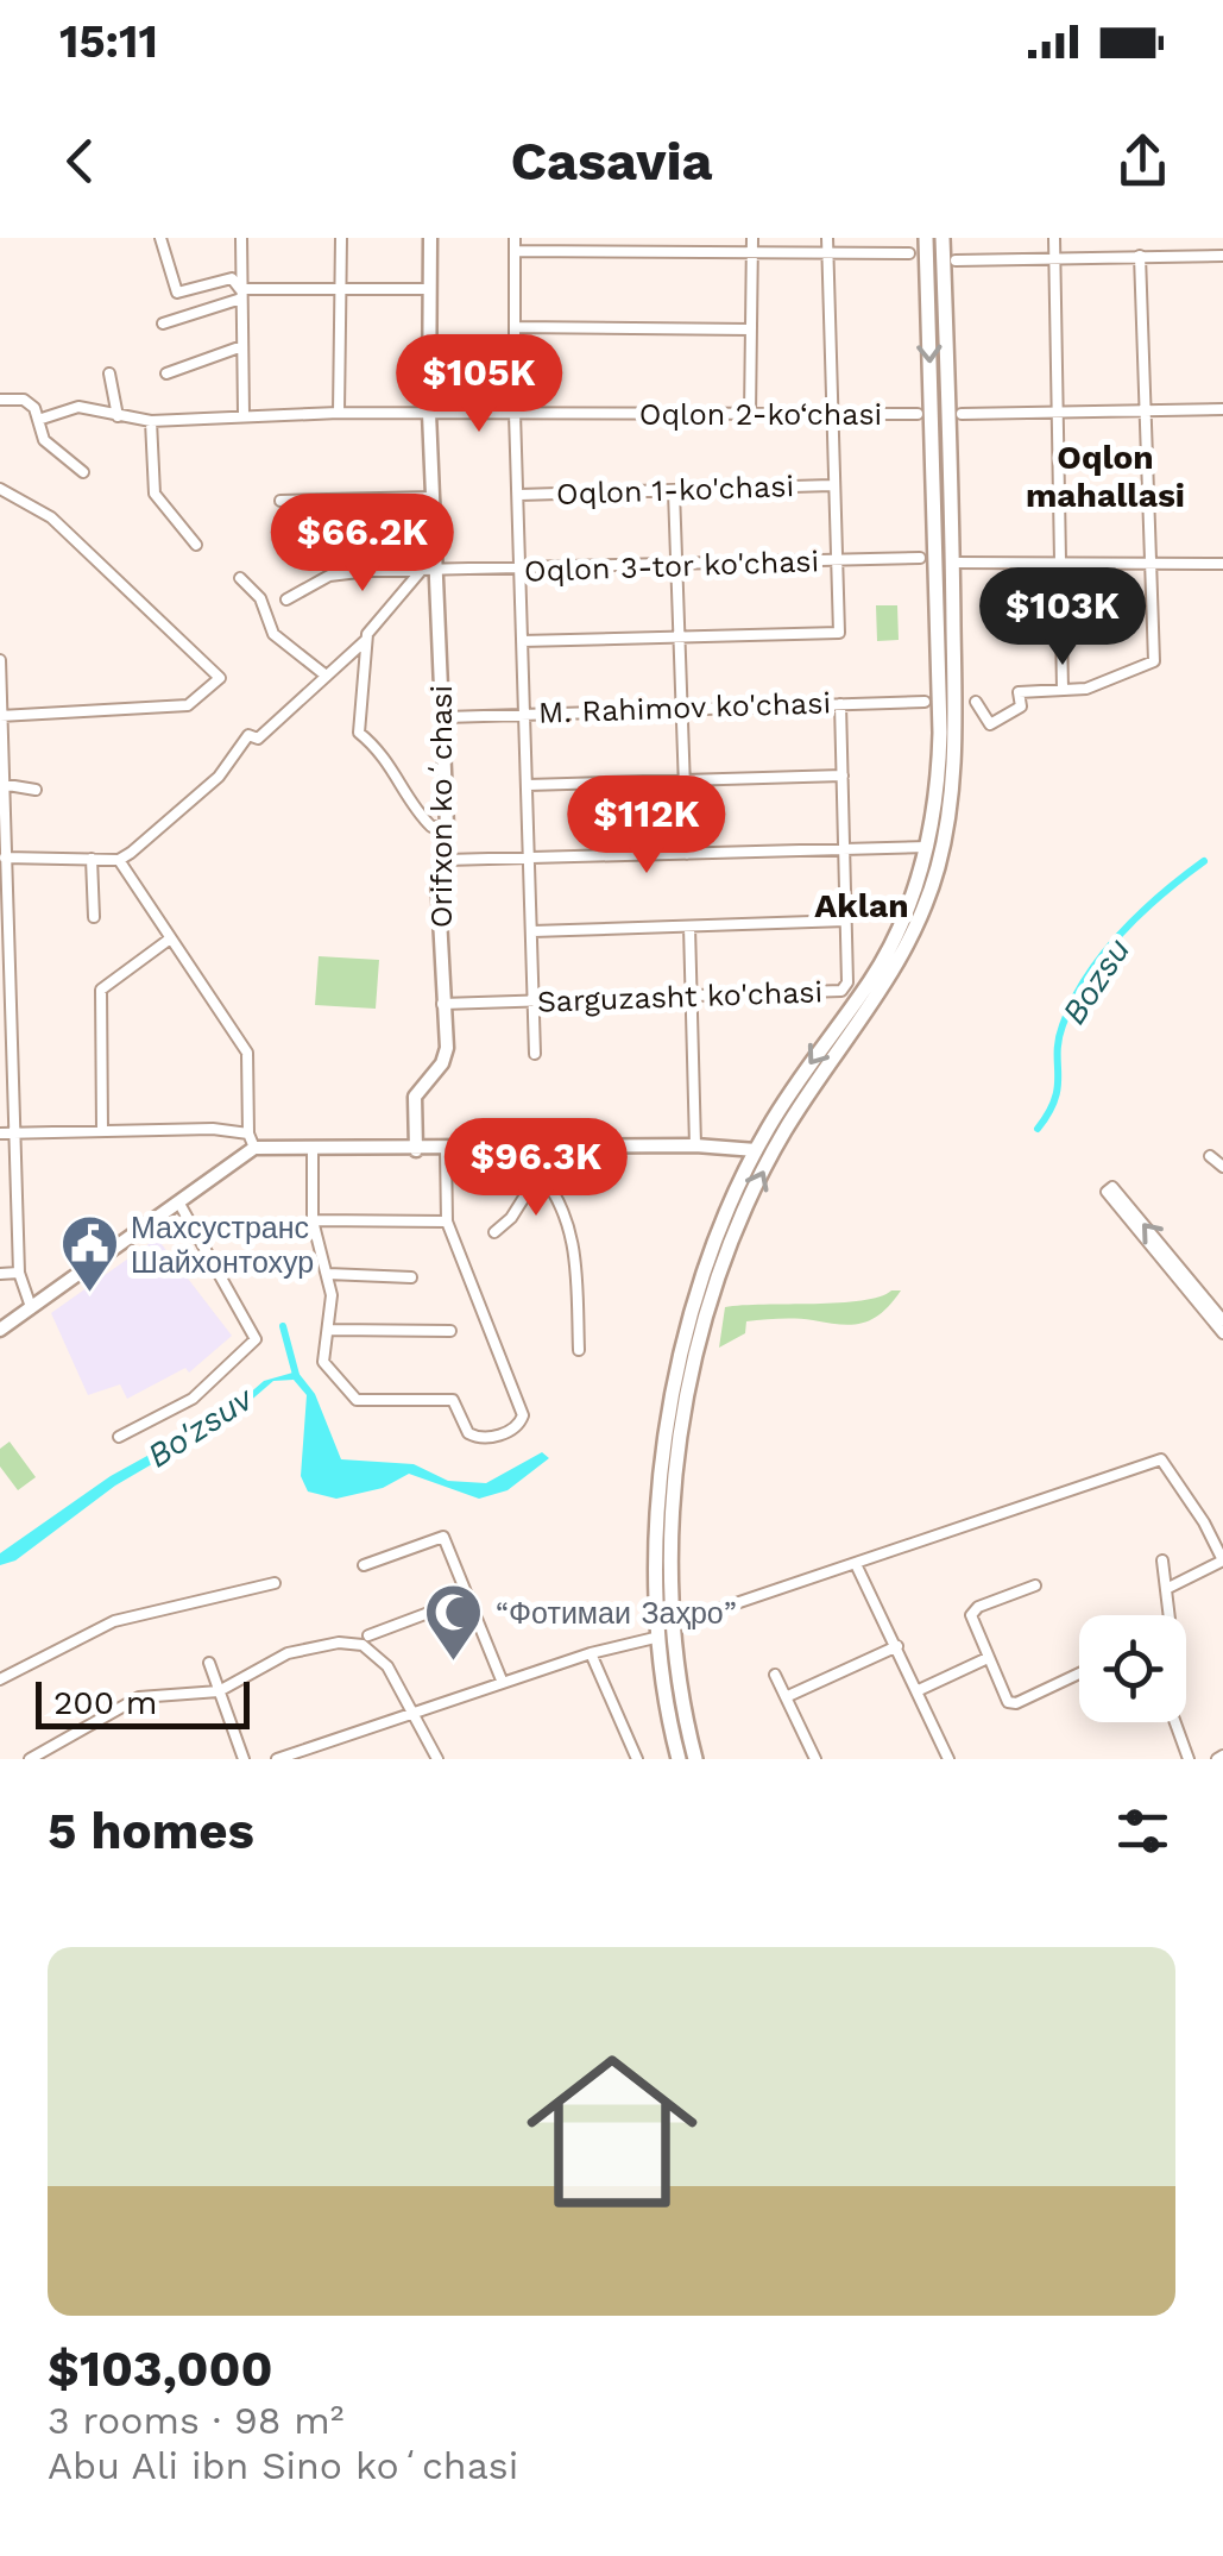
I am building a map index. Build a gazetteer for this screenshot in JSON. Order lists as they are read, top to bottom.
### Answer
{
  "streets": {
    "street": [
      "Oqlon 2-ko‘chasi",
      "Oqlon 1-ko'chasi",
      "Oqlon 3-tor ko'chasi",
      "M. Rahimov ko'chasi",
      "Orifxon koʻchasi",
      "Sarguzasht ko'chasi"
    ]
  },
  "crossings": [
    ["Oqlon 2-ko‘chasi", "Oqlon 1-ko'chasi"],
    ["Oqlon 2-ko‘chasi", "Orifxon koʻchasi"],
    ["Oqlon 1-ko'chasi", "Oqlon 3-tor ko'chasi"],
    ["Oqlon 3-tor ko'chasi", "Orifxon koʻchasi"],
    ["M. Rahimov ko'chasi", "Orifxon koʻchasi"],
    ["M. Rahimov ko'chasi", "Sarguzasht ko'chasi"],
    ["Orifxon koʻchasi", "Sarguzasht ko'chasi"]
  ],
  "districts": ["Oqlon mahallasi", "Aklan"],
  "water": ["Bozsu", "Bo'zsuv"],
  "places": {
    "public building": ["Махсустранс Шайхонтохур"],
    "mosque": ["“Фотимаи Заҳро”"]
  },
  "scale_bar": "200 m",
  "page": {
    "status": "15:11",
    "header": "Casavia",
    "price": [
      "$105K",
      "$66.2K",
      "$103K",
      "$112K",
      "$96.3K"
    ],
    "scale": "200 m",
    "heading": "5 homes",
    "list": [
      {
        "name": "$103,000",
        "note": "3 rooms · 98 m² · Abu Ali ibn Sino koʻchasi"
      }
    ]
  }
}
